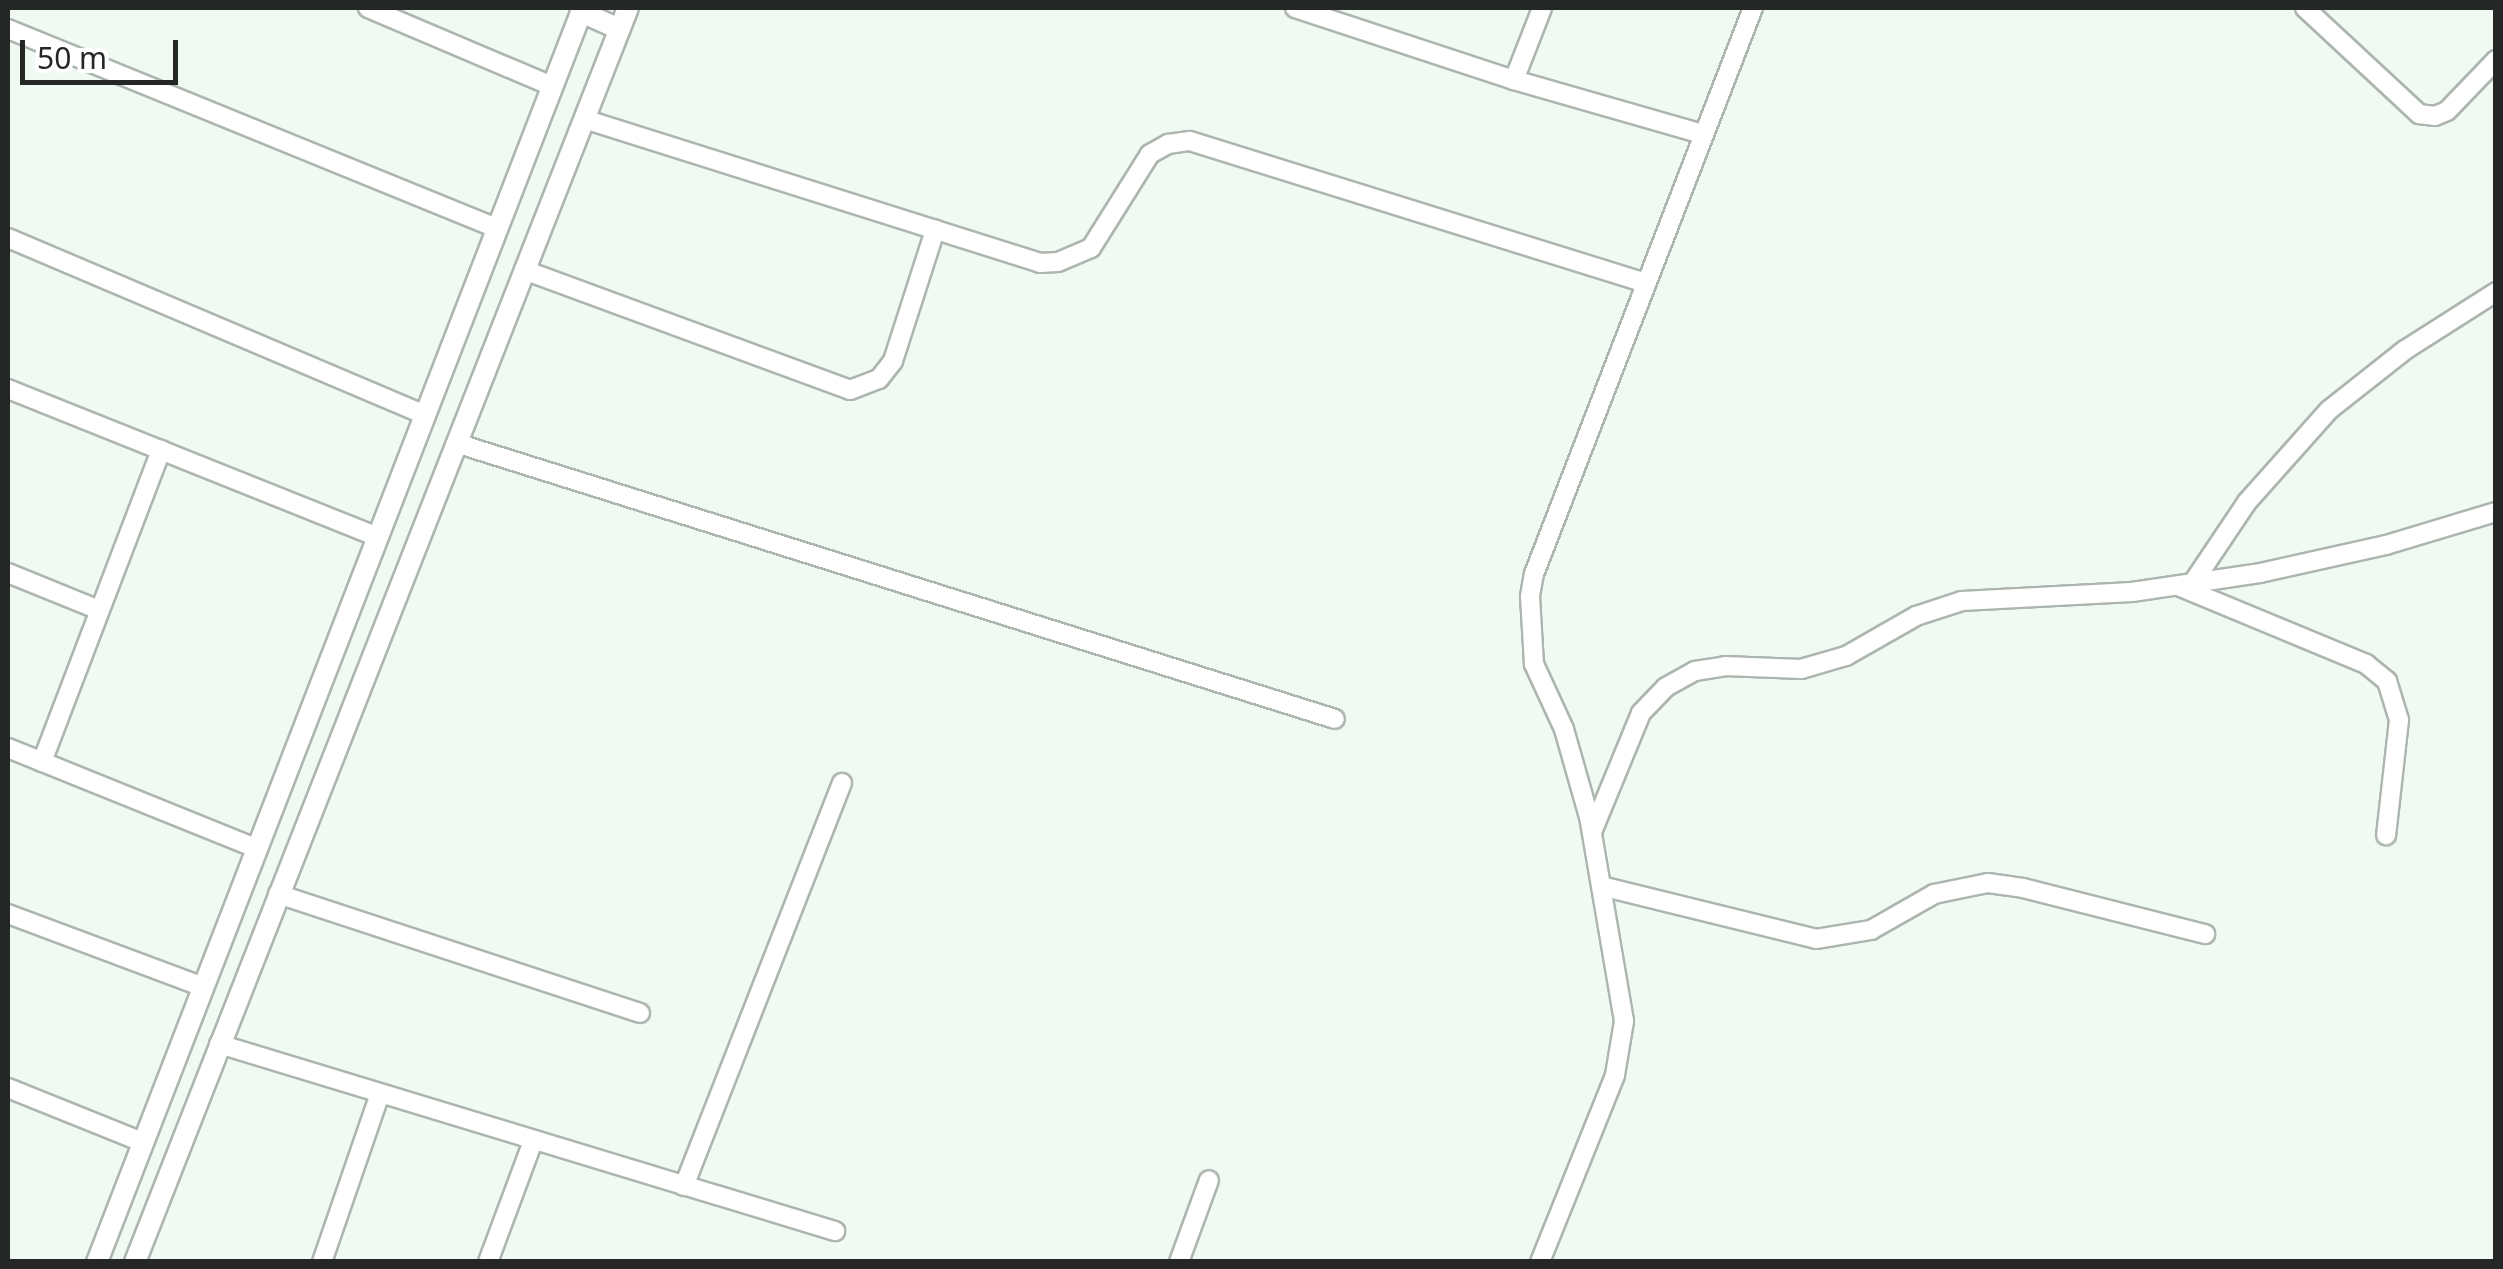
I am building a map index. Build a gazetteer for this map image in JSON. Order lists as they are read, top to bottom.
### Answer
{
  "scale_bar": "50 m"
}
